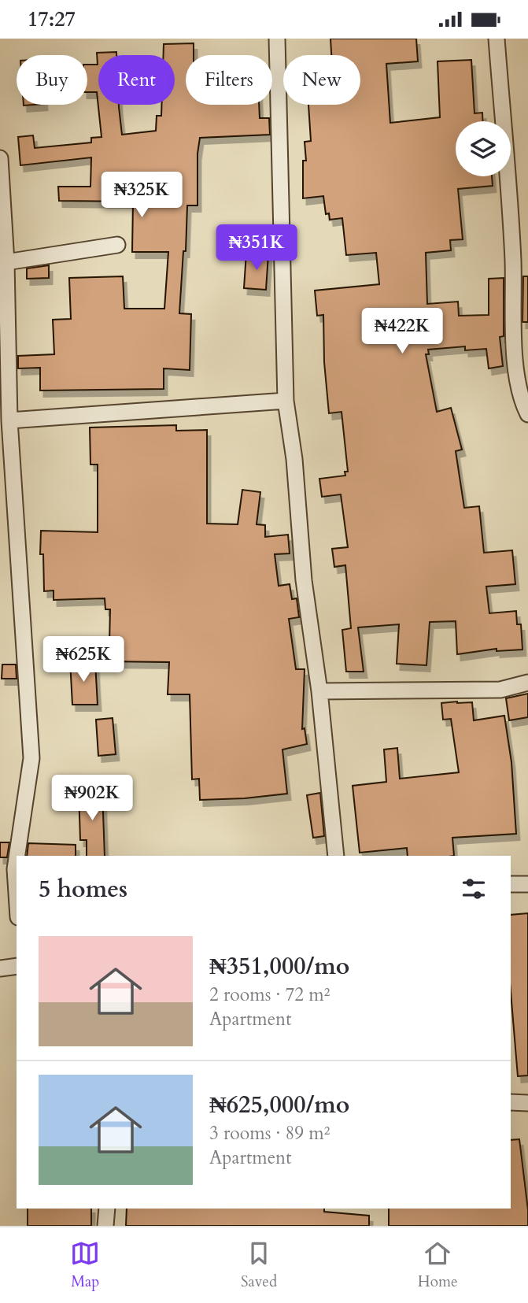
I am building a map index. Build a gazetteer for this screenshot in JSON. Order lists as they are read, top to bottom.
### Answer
{
  "page": {
    "status": "17:27",
    "chip": [
      "Buy",
      "Rent",
      "Filters",
      "New"
    ],
    "price": [
      "₦325K",
      "₦351K",
      "₦422K",
      "₦625K",
      "₦902K"
    ],
    "heading": "5 homes",
    "list": [
      {
        "name": "₦351,000/mo",
        "note": "2 rooms · 72 m² · Apartment"
      },
      {
        "name": "₦625,000/mo",
        "note": "3 rooms · 89 m² · Apartment"
      }
    ],
    "tabs": ["Map", "Saved", "Home"]
  }
}
